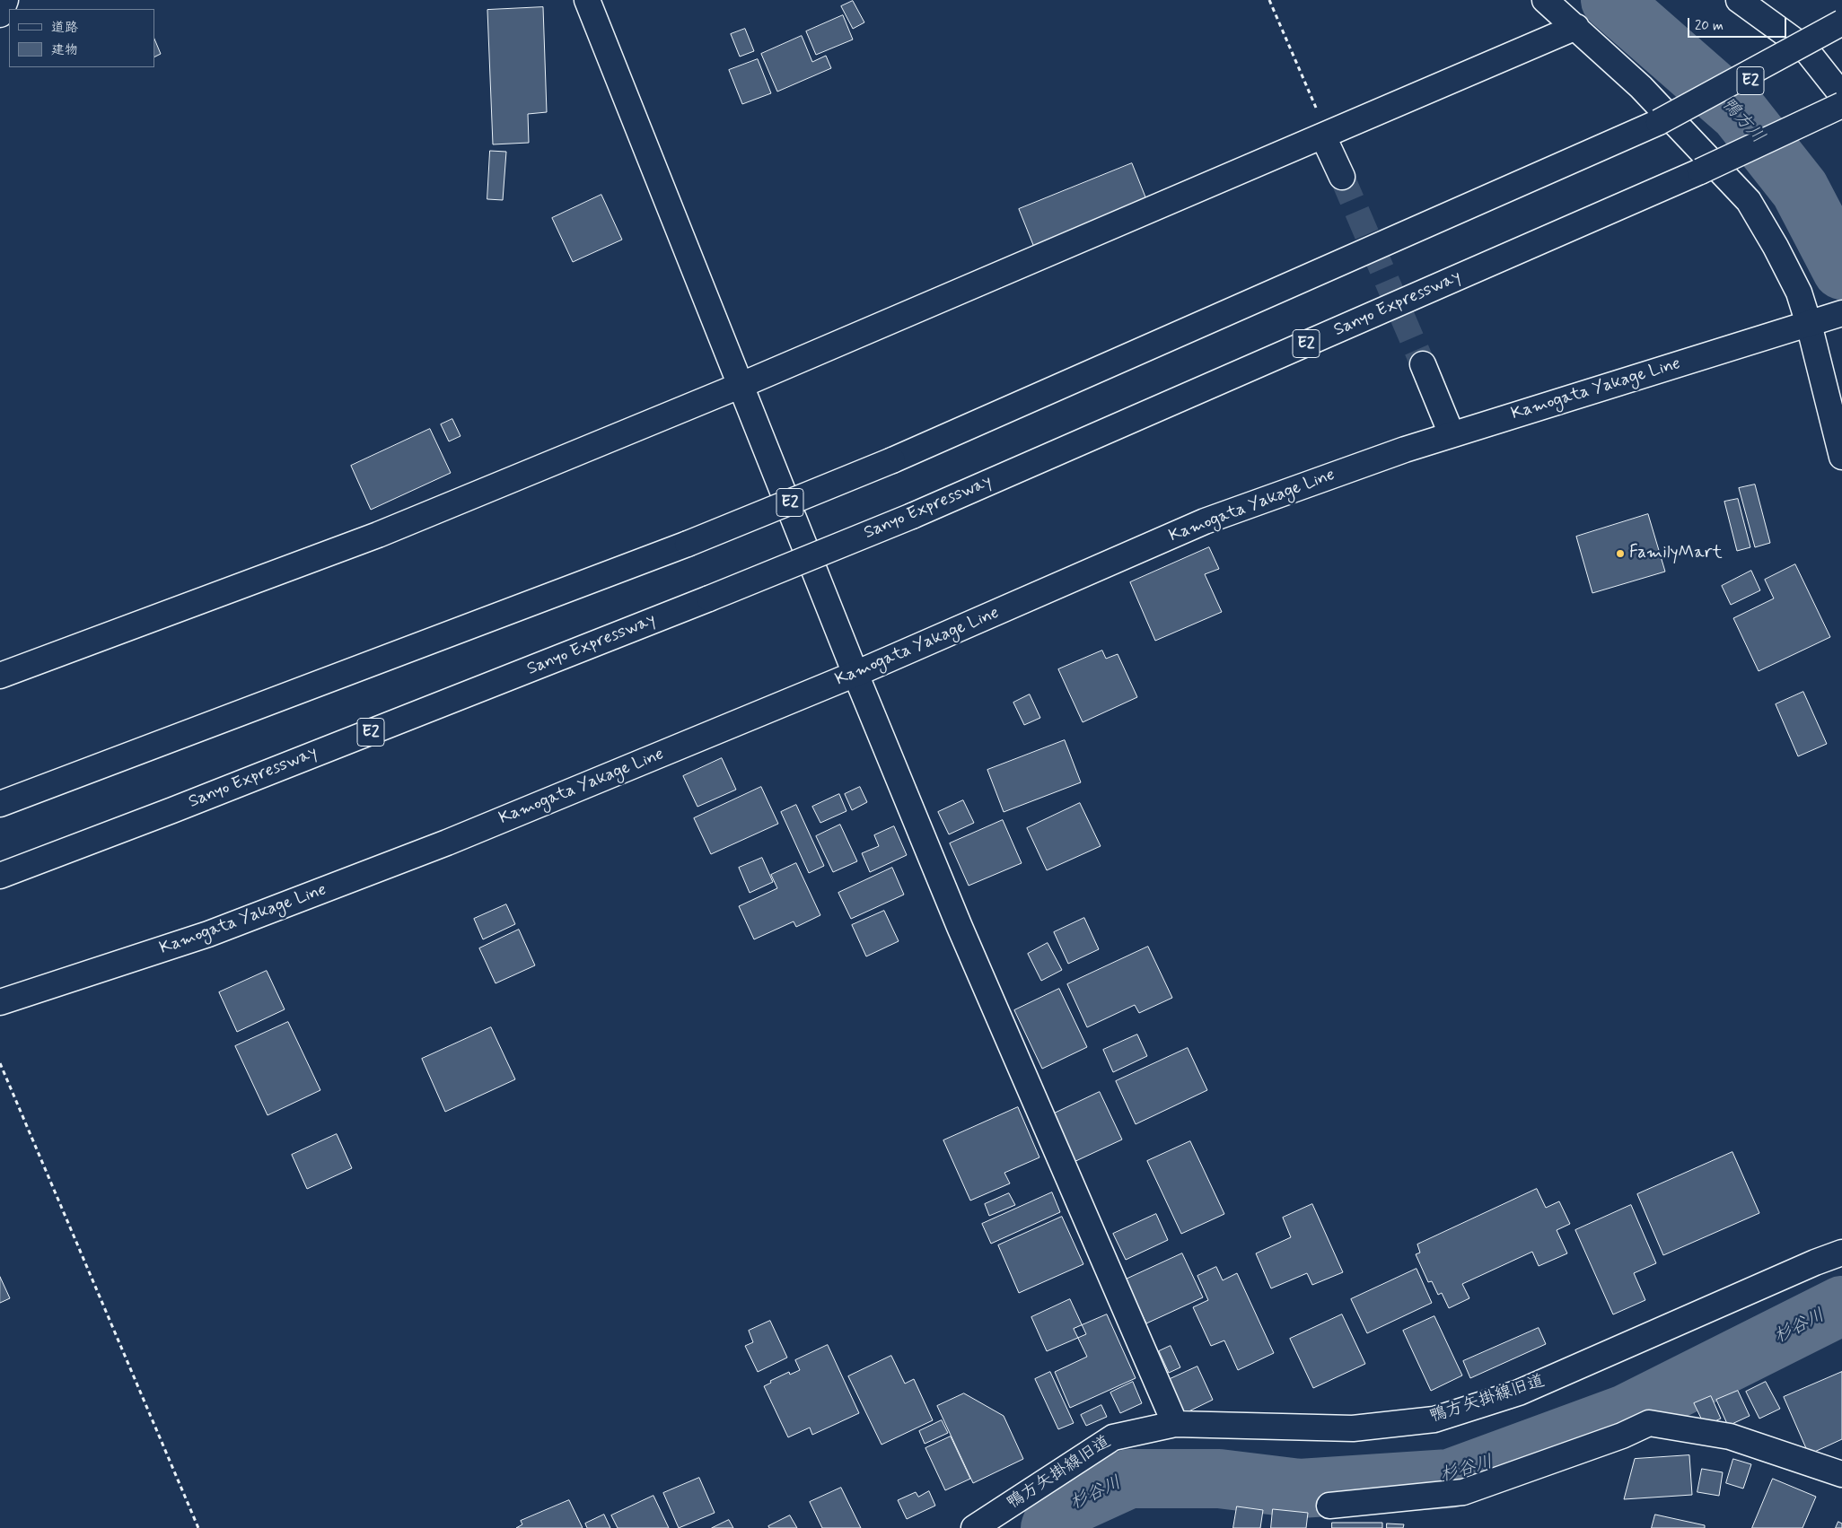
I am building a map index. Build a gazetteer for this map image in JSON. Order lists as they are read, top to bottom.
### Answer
{
  "streets": {
    "main road": [
      "E2",
      "Sanyo Expressway",
      "Kamogata Yakage Line",
      "鴨方矢掛線旧道"
    ]
  },
  "water": ["鴨方川", "杉谷川"],
  "places": ["FamilyMart"],
  "legend": ["道路", "建物"],
  "scale_bar": "20 m"
}
